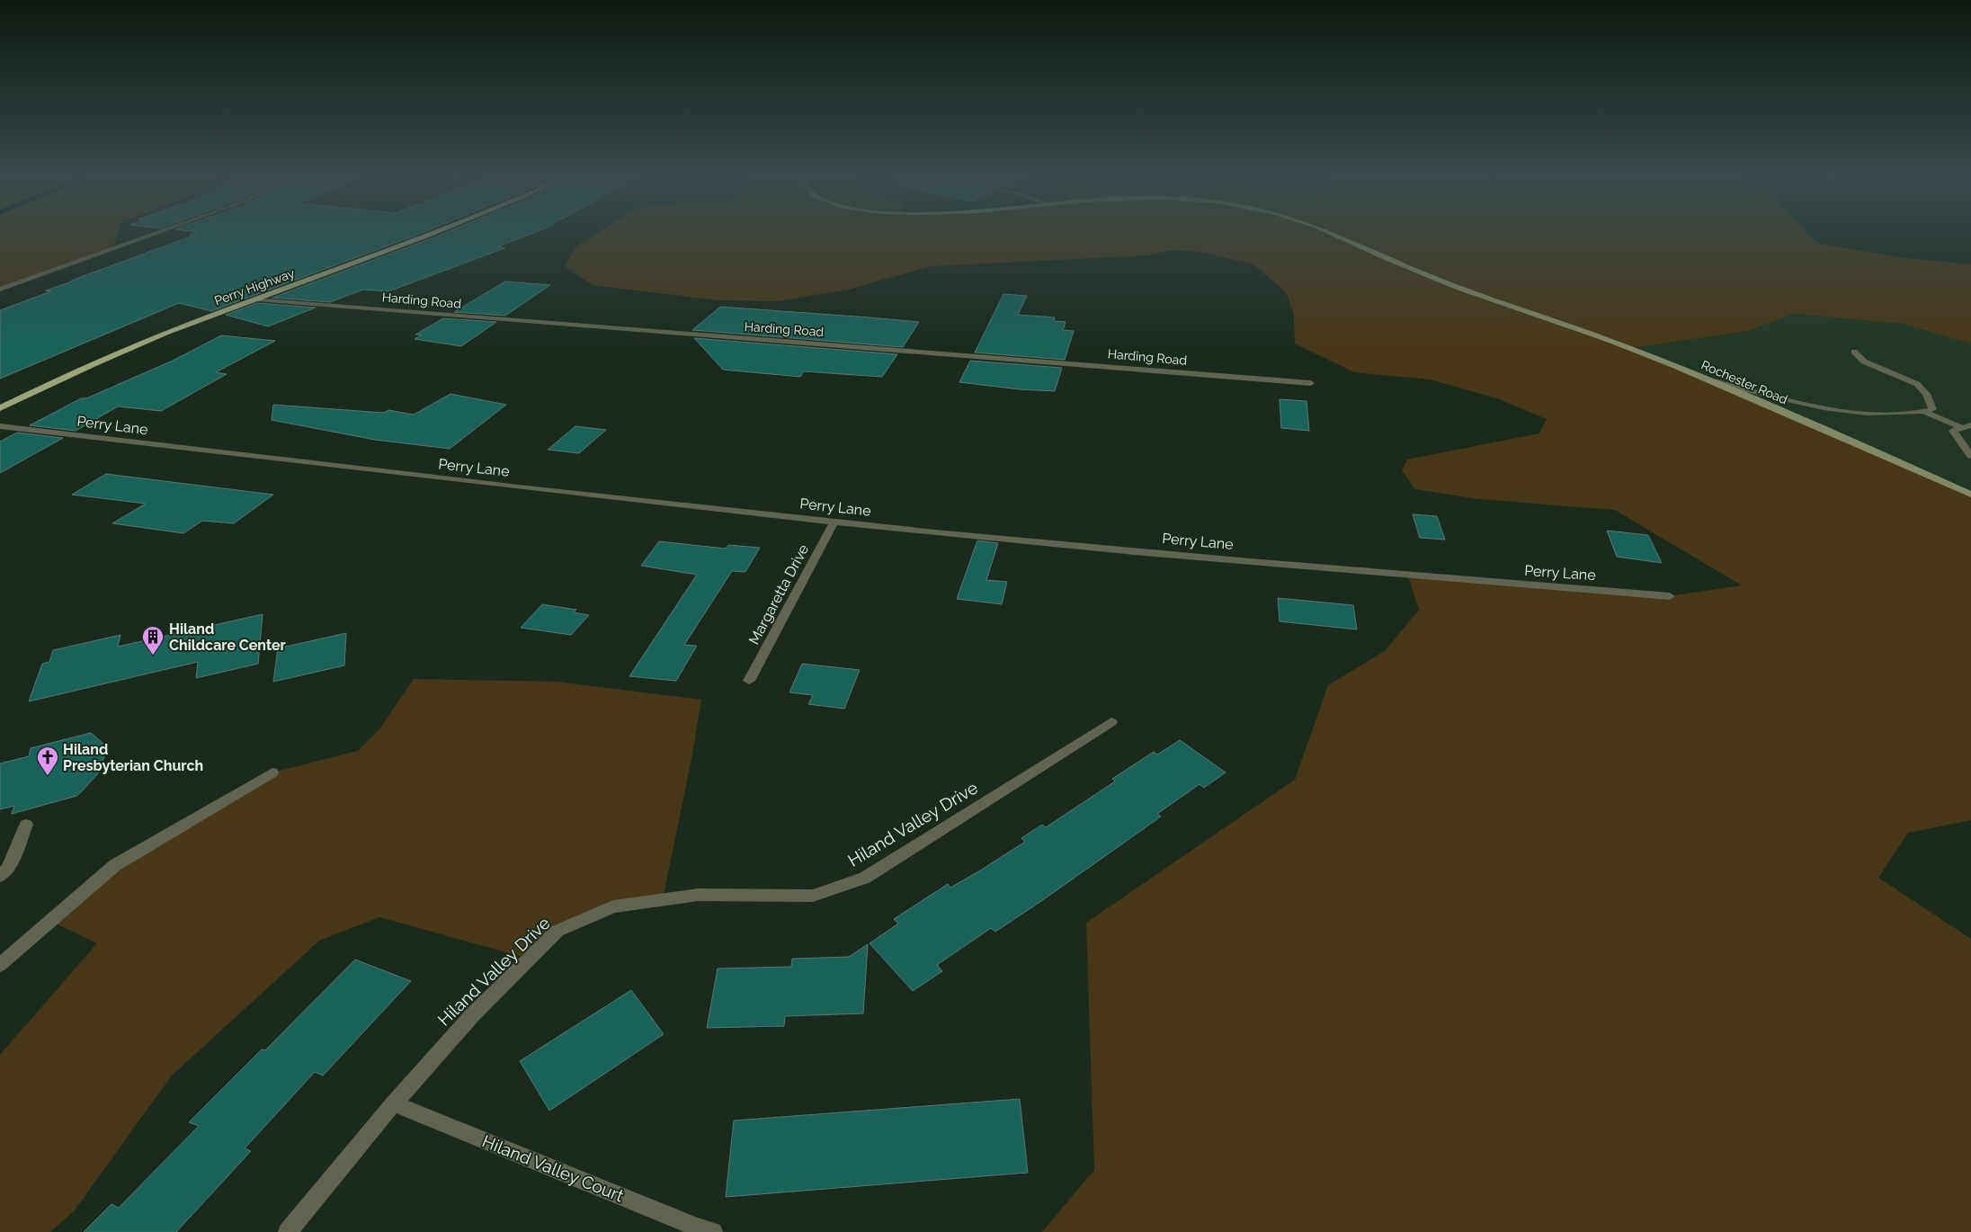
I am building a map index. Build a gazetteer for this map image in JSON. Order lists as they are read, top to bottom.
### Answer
{
  "streets": {
    "main road": ["Perry Highway"],
    "street": [
      "Harding Road",
      "Rochester Road",
      "Perry Lane",
      "Margaretta Drive",
      "Hiland Valley Drive",
      "Hiland Valley Court"
    ]
  },
  "crossings": [
    ["Perry Highway", "Harding Road"],
    ["Perry Lane", "Margaretta Drive"],
    ["Hiland Valley Drive", "Hiland Valley Court"]
  ],
  "places": {
    "building": ["Hiland Childcare Center"],
    "church": ["Hiland Presbyterian Church"]
  }
}
